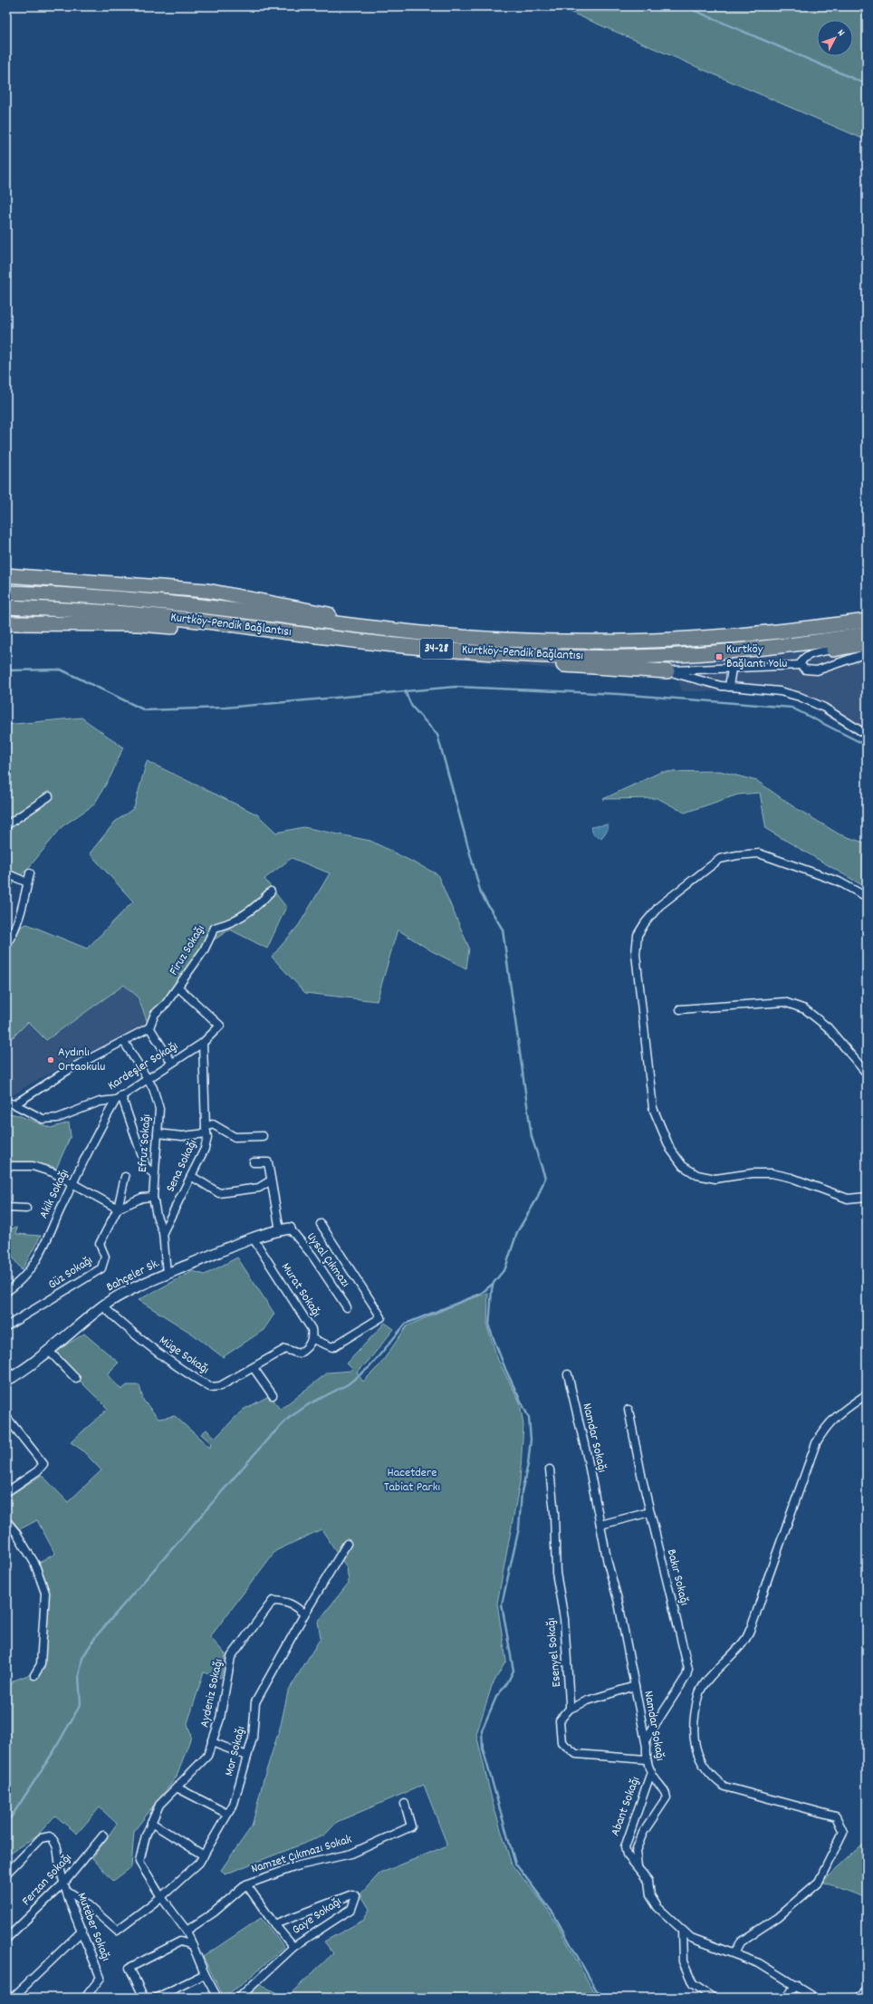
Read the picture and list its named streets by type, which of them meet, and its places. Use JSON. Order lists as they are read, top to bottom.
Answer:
{
  "streets": {
    "highway": ["Kurtköy-Pendik Bağlantısı", "34-28"],
    "street": [
      "Firuz Sokağı",
      "Kardeşler Sokağı",
      "Efruz Sokağı",
      "Sena Sokağı",
      "Akik Sokağı",
      "Uysal Çıkmazı",
      "Güz Sokağı",
      "Bahçeler Sk.",
      "Murat Sokağı",
      "Müge Sokağı",
      "Namdar Sokağı",
      "Bakır Sokağı",
      "Esenyel Sokağı",
      "Aydeniz Sokağı",
      "Mor Sokağı",
      "Abant Sokağı",
      "Namzet Çıkmazı Sokak",
      "Ferzan Sokağı",
      "Gaye Sokağı",
      "Muteber Sokağı"
    ]
  },
  "crossings": [
    ["Firuz Sokağı", "Kardeşler Sokağı"],
    ["Kardeşler Sokağı", "Efruz Sokağı"],
    ["Kardeşler Sokağı", "Sena Sokağı"],
    ["Kardeşler Sokağı", "Akik Sokağı"],
    ["Efruz Sokağı", "Sena Sokağı"],
    ["Uysal Çıkmazı", "Bahçeler Sk."],
    ["Bahçeler Sk.", "Murat Sokağı"],
    ["Bahçeler Sk.", "Müge Sokağı"],
    ["Murat Sokağı", "Müge Sokağı"],
    ["Namdar Sokağı", "Bakır Sokağı"],
    ["Namdar Sokağı", "Abant Sokağı"],
    ["Aydeniz Sokağı", "Mor Sokağı"],
    ["Aydeniz Sokağı", "Namzet Çıkmazı Sokak"],
    ["Mor Sokağı", "Muteber Sokağı"],
    ["Ferzan Sokağı", "Muteber Sokağı"]
  ],
  "parks": ["Hacetdere Tabiat Parkı"],
  "places": {
    "transit": ["Kurtköy Bağlantı Yolu"],
    "other": ["Aydınlı Ortaokulu"]
  },
  "north": "top right"
}
